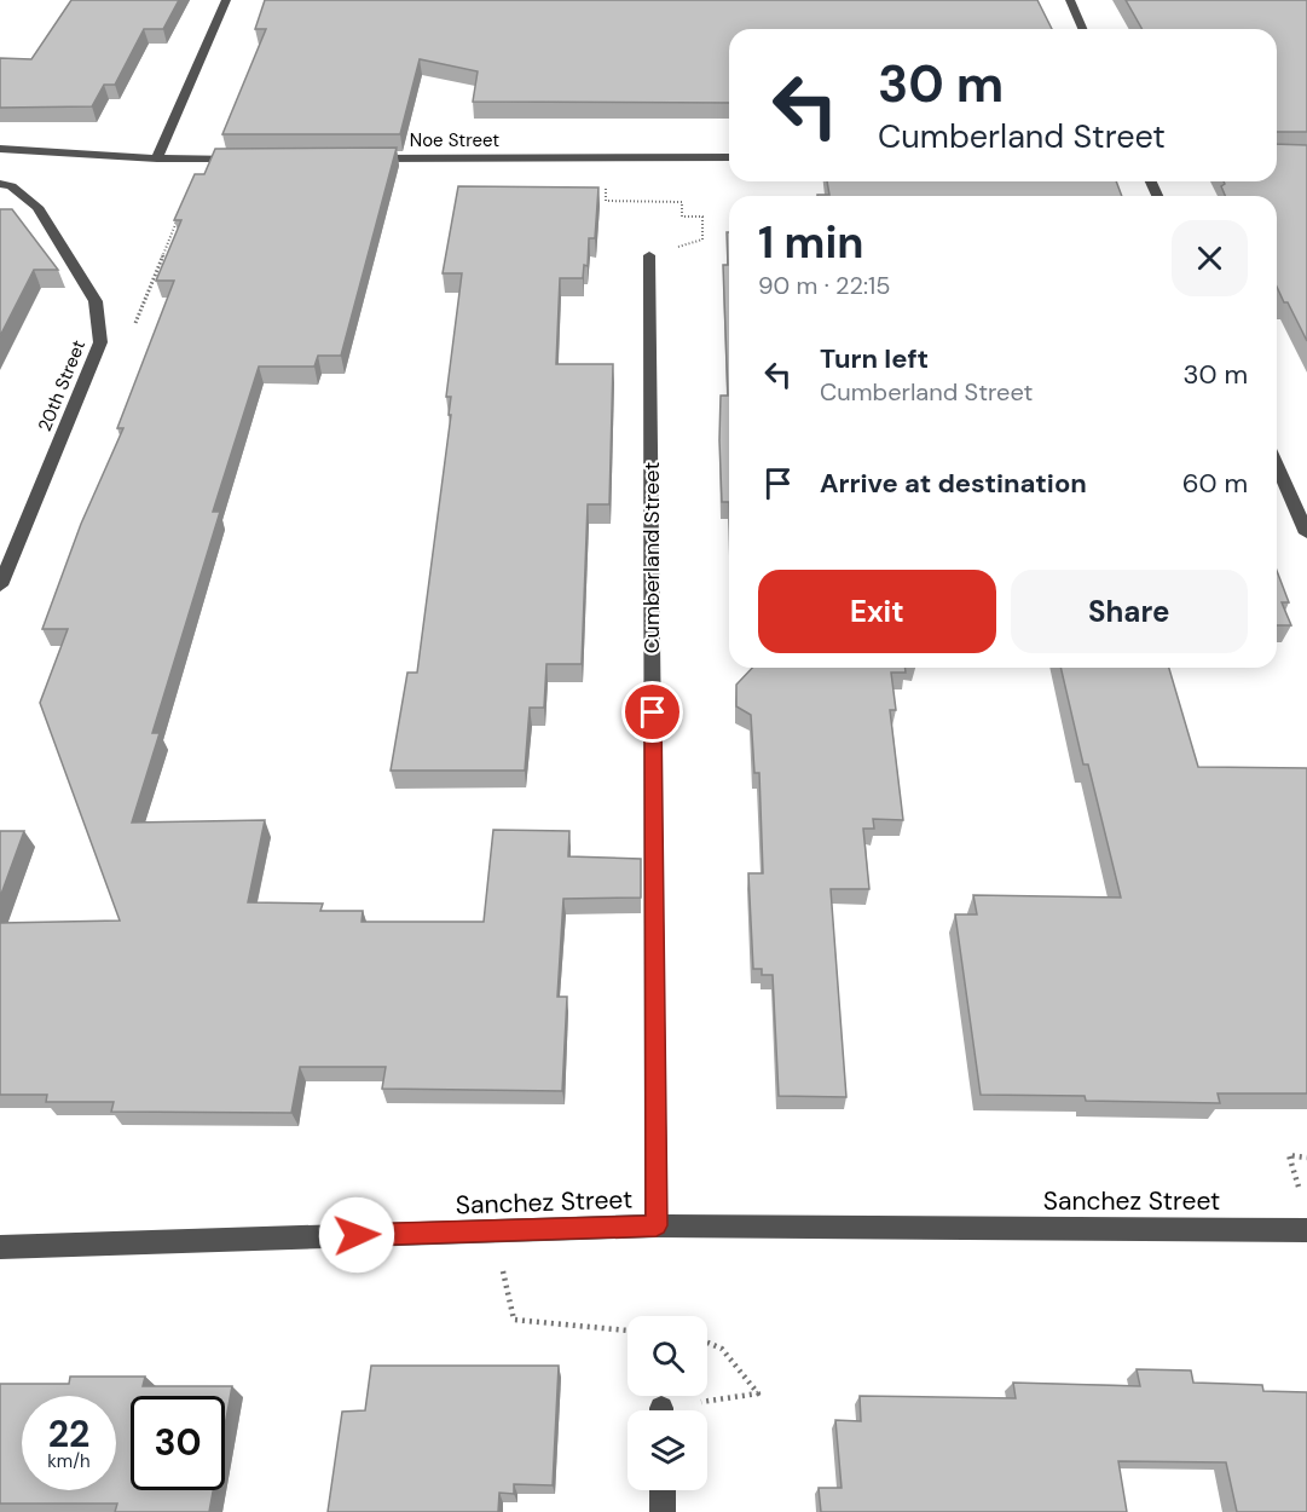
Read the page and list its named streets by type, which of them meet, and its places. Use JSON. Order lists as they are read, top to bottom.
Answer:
{
  "streets": {
    "street": [
      "Noe Street",
      "20th Street",
      "Cumberland Street",
      "Sanchez Street"
    ]
  },
  "crossings": [
    ["Cumberland Street", "Sanchez Street"]
  ],
  "page": {
    "turn": ["30 m", "Cumberland Street"],
    "heading": ["1 min", "90 m · 22:15"],
    "list": [
      {
        "name": "Turn left",
        "note": "Cumberland Street",
        "value": "30 m"
      },
      {
        "name": "Arrive at destination",
        "value": "60 m"
      }
    ],
    "buttons": ["Exit", "Share"],
    "speed": "22 km/h",
    "limit": "30"
  }
}
